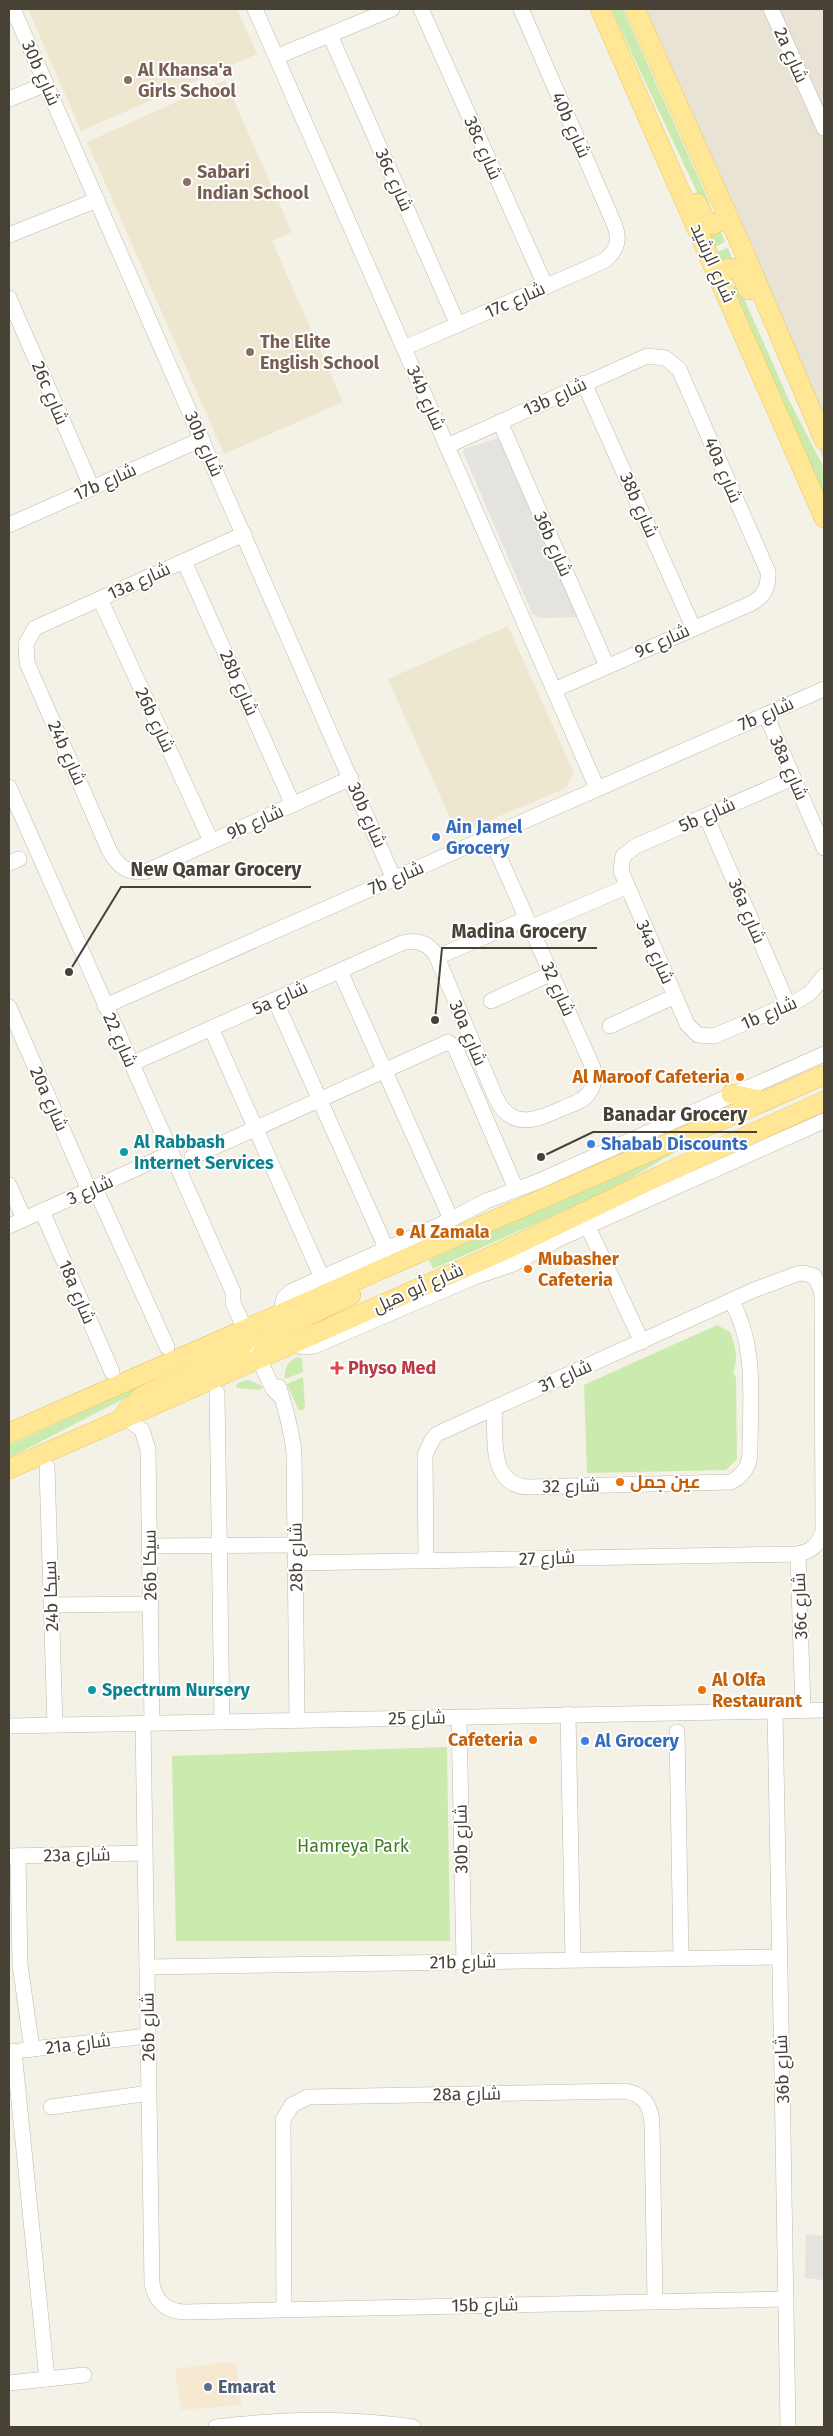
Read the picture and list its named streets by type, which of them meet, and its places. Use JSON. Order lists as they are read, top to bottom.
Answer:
{
  "streets": {
    "main road": ["شارع الرشيد", "شارع أبو هيل"],
    "street": [
      "2a شارع",
      "30b شارع",
      "40b شارع",
      "38c شارع",
      "36c شارع",
      "17c شارع",
      "26c شارع",
      "13b شارع",
      "34b شارع",
      "40a شارع",
      "17b شارع",
      "38b شارع",
      "36b شارع",
      "13a شارع",
      "9c شارع",
      "28b شارع",
      "7b شارع",
      "26b شارع",
      "24b شارع",
      "38a شارع",
      "5b شارع",
      "9b شارع",
      "36a شارع",
      "34a شارع",
      "شارع 32",
      "5a شارع",
      "1b شارع",
      "30a شارع",
      "شارع 22",
      "20a شارع",
      "شارع 3",
      "18a شارع",
      "شارع 31",
      "شارع 27",
      "26b سيكا",
      "24b سيكا",
      "شارع 25",
      "23a شارع",
      "21b شارع",
      "21a شارع",
      "28a شارع",
      "15b شارع"
    ]
  },
  "crossings": [
    ["30b شارع", "17b شارع"],
    ["30b شارع", "13a شارع"],
    ["30b شارع", "7b شارع"],
    ["30b شارع", "9b شارع"],
    ["30b شارع", "شارع 25"],
    ["30b شارع", "21b شارع"],
    ["40b شارع", "17c شارع"],
    ["38c شارع", "17c شارع"],
    ["36c شارع", "17c شارع"],
    ["36c شارع", "شارع 31"],
    ["36c شارع", "شارع 27"],
    ["36c شارع", "شارع 25"],
    ["17c شارع", "34b شارع"],
    ["26c شارع", "17b شارع"],
    ["13b شارع", "34b شارع"],
    ["13b شارع", "40a شارع"],
    ["13b شارع", "38b شارع"],
    ["13b شارع", "36b شارع"],
    ["34b شارع", "9c شارع"],
    ["34b شارع", "7b شارع"],
    ["40a شارع", "9c شارع"],
    ["38b شارع", "9c شارع"],
    ["36b شارع", "9c شارع"],
    ["36b شارع", "شارع 25"],
    ["36b شارع", "21b شارع"],
    ["36b شارع", "15b شارع"],
    ["13a شارع", "28b شارع"],
    ["13a شارع", "26b شارع"],
    ["13a شارع", "24b شارع"],
    ["28b شارع", "9b شارع"],
    ["28b شارع", "شارع 22"],
    ["28b شارع", "شارع أبو هيل"],
    ["28b شارع", "شارع 27"],
    ["28b شارع", "شارع 25"],
    ["7b شارع", "38a شارع"],
    ["7b شارع", "شارع 32"],
    ["7b شارع", "شارع 22"],
    ["26b شارع", "9b شارع"],
    ["26b شارع", "26b سيكا"],
    ["26b شارع", "شارع 25"],
    ["26b شارع", "23a شارع"],
    ["26b شارع", "21b شارع"],
    ["26b شارع", "21a شارع"],
    ["26b شارع", "15b شارع"],
    ["24b شارع", "9b شارع"],
    ["38a شارع", "5b شارع"],
    ["5b شارع", "36a شارع"],
    ["5b شارع", "34a شارع"],
    ["36a شارع", "1b شارع"],
    ["34a شارع", "1b شارع"],
    ["شارع 32", "30a شارع"],
    ["شارع 32", "شارع 31"],
    ["5a شارع", "30a شارع"],
    ["5a شارع", "شارع 22"],
    ["شارع 22", "شارع 3"],
    ["شارع 22", "شارع أبو هيل"],
    ["20a شارع", "شارع 3"],
    ["شارع 3", "18a شارع"],
    ["شارع 31", "شارع 27"],
    ["26b سيكا", "شارع 25"],
    ["24b سيكا", "شارع 25"],
    ["28a شارع", "15b شارع"]
  ],
  "parks": ["Hamreya Park"],
  "places": {
    "other": [
      "Al Khansa'a Girls School",
      "Sabari Indian School",
      "The Elite English School",
      "Ain Jamel Grocery",
      "New Qamar Grocery",
      "Madina Grocery",
      "Al Maroof Cafeteria",
      "Shabab Discounts",
      "Al Rabbash Internet Services",
      "Banadar Grocery",
      "Al Zamala",
      "Mubasher Cafeteria",
      "عين جمل",
      "Spectrum Nursery",
      "Al Olfa Restaurant",
      "Cafeteria",
      "Al Grocery",
      "Emarat"
    ],
    "health": ["Physo Med"]
  }
}
